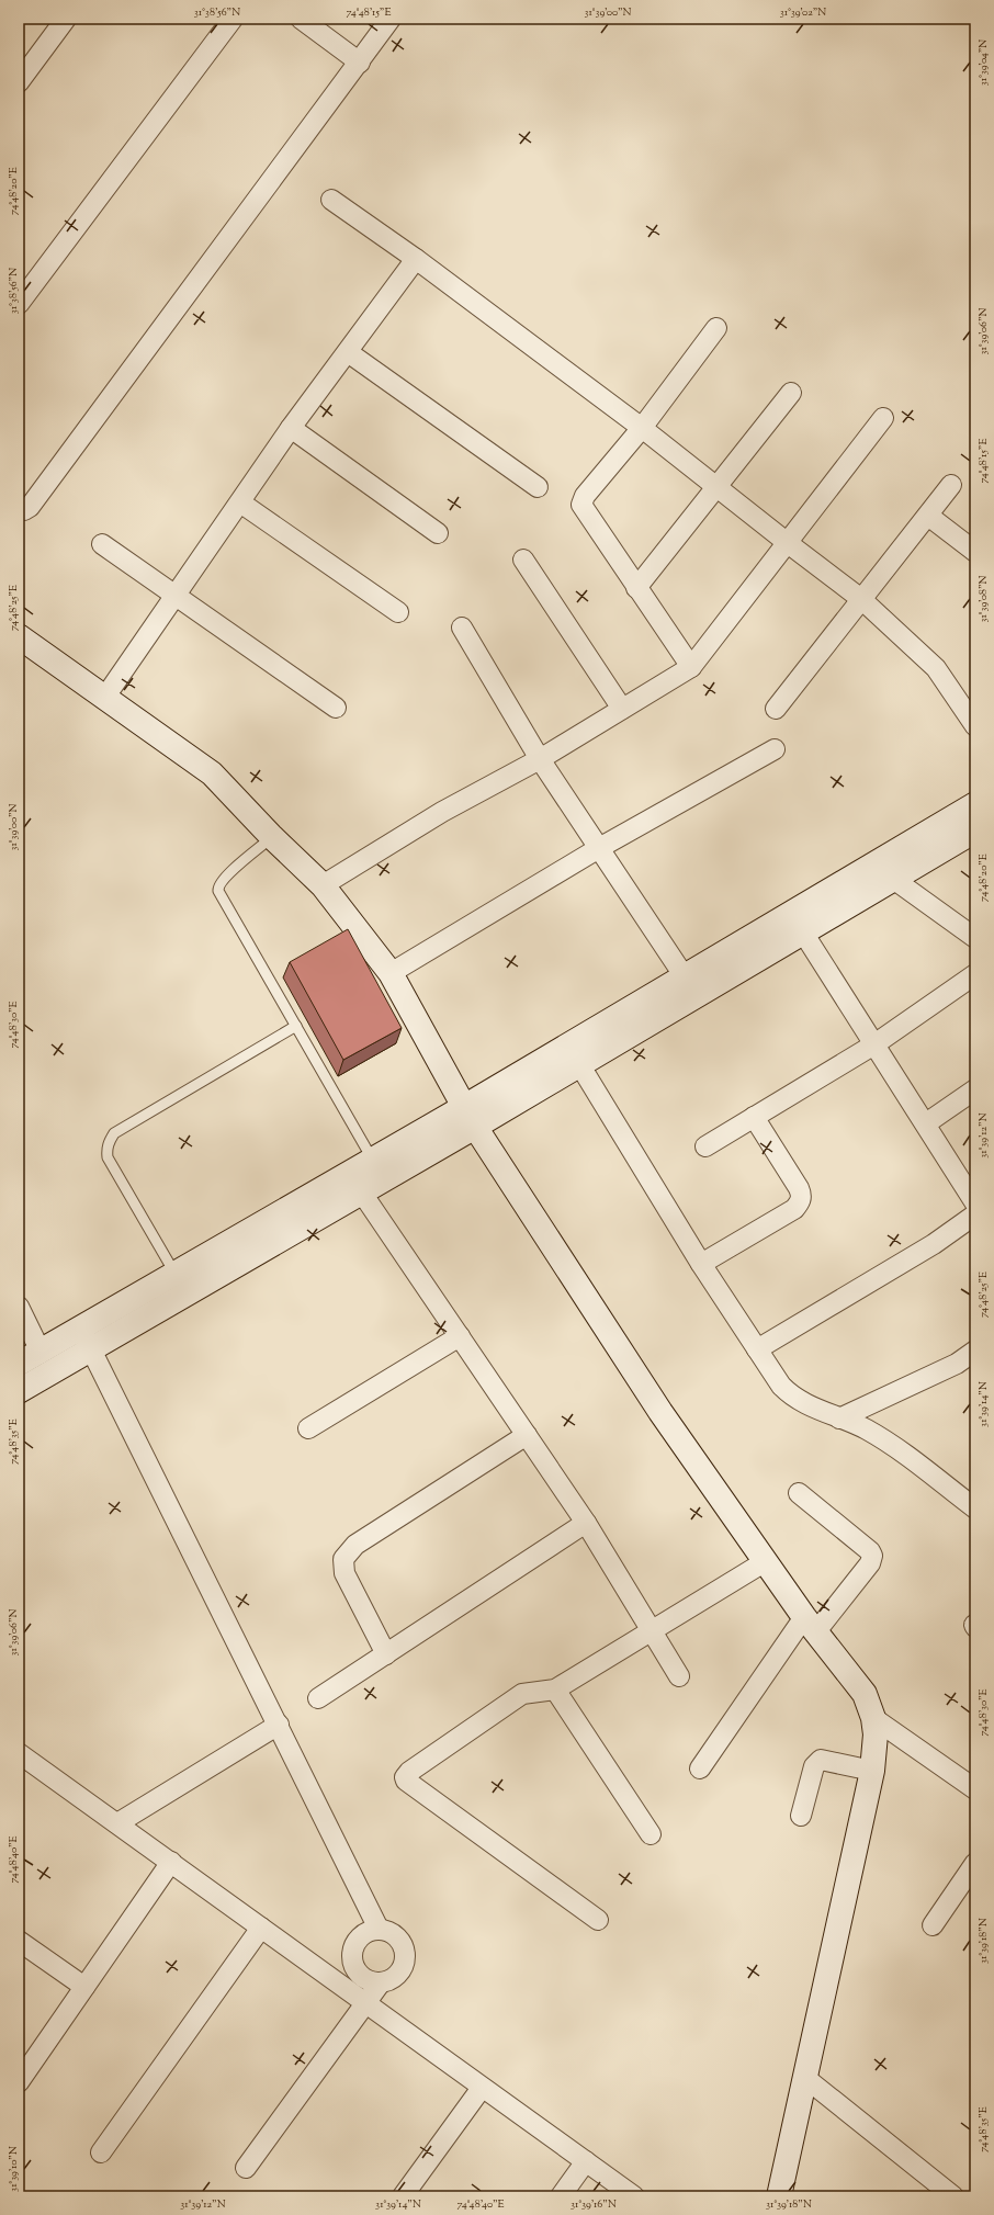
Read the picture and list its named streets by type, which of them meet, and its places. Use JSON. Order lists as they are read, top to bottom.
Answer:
{
  "coordinates": [
    "31°38'56\"N",
    "74°48'15\"E",
    "31°39'00\"N",
    "31°39'02\"N",
    "31°39'04\"N",
    "74°48'20\"E",
    "31°39'06\"N",
    "31°39'08\"N",
    "74°48'25\"E",
    "74°48'30\"E",
    "31°39'12\"N",
    "31°39'14\"N",
    "74°48'35\"E",
    "74°48'40\"E",
    "31°39'18\"N",
    "31°39'10\"N",
    "31°39'16\"N"
  ]
}
